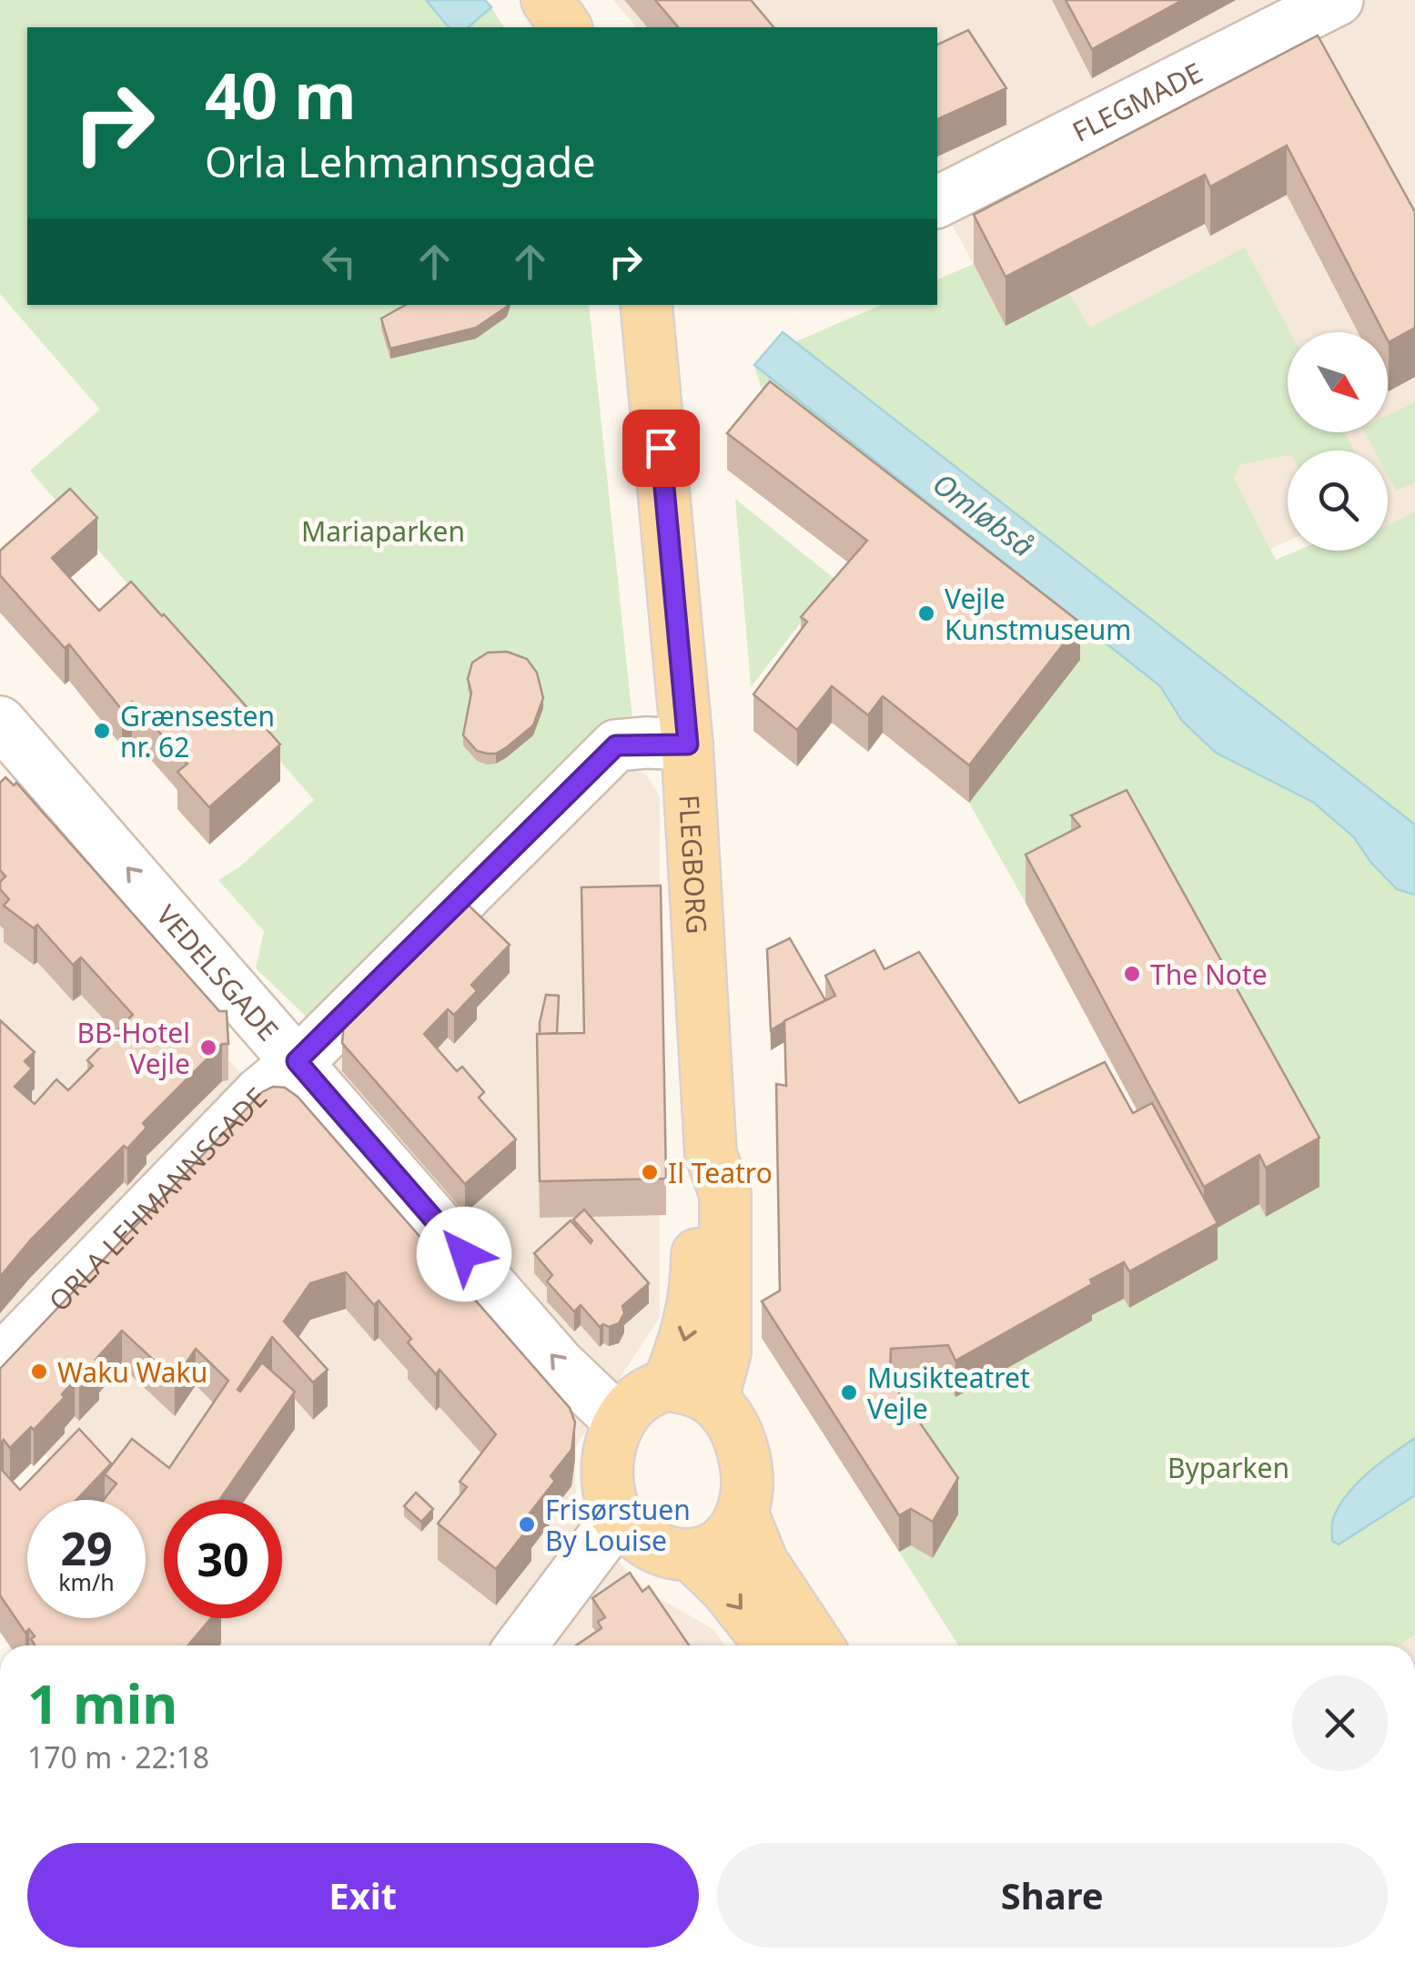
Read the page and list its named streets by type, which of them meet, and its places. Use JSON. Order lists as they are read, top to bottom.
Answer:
{
  "streets": {
    "main road": ["FLEGBORG"],
    "street": ["FLEGMADE", "VEDELSGADE", "ORLA LEHMANNSGADE"]
  },
  "crossings": [
    ["FLEGBORG", "VEDELSGADE"],
    ["FLEGBORG", "ORLA LEHMANNSGADE"],
    ["VEDELSGADE", "ORLA LEHMANNSGADE"]
  ],
  "one_way": ["VEDELSGADE"],
  "water": ["Omløbså"],
  "parks": ["Mariaparken", "Byparken"],
  "places": [
    "Vejle Kunstmuseum",
    "Grænsesten nr. 62",
    "The Note",
    "BB-Hotel Vejle",
    "Il Teatro",
    "Waku Waku",
    "Musikteatret Vejle",
    "Frisørstuen By Louise"
  ],
  "north": "bottom right",
  "page": {
    "turn": ["40 m", "Orla Lehmannsgade"],
    "speed": "29 km/h",
    "limit": "30",
    "heading": ["1 min", "170 m · 22:18"],
    "buttons": ["Exit", "Share"]
  }
}
